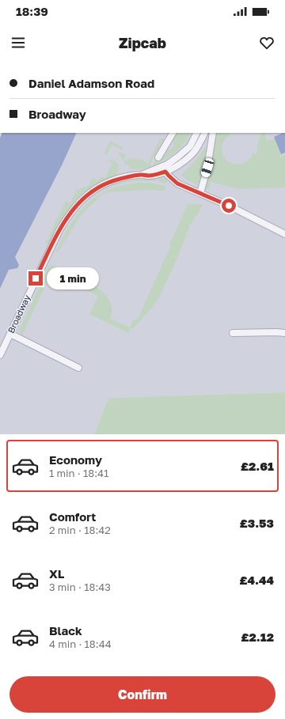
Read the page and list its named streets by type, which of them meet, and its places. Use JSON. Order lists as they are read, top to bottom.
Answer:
{
  "streets": {
    "street": ["Broadway"]
  },
  "page": {
    "status": "18:39",
    "header": "Zipcab",
    "banner": ["Daniel Adamson Road", "Broadway"],
    "bubble": "1 min",
    "list": [
      {
        "name": "Economy",
        "note": "1 min · 18:41",
        "value": "£2.61"
      },
      {
        "name": "Comfort",
        "note": "2 min · 18:42",
        "value": "£3.53"
      },
      {
        "name": "XL",
        "note": "3 min · 18:43",
        "value": "£4.44"
      },
      {
        "name": "Black",
        "note": "4 min · 18:44",
        "value": "£2.12"
      }
    ],
    "buttons": "Confirm"
  }
}
